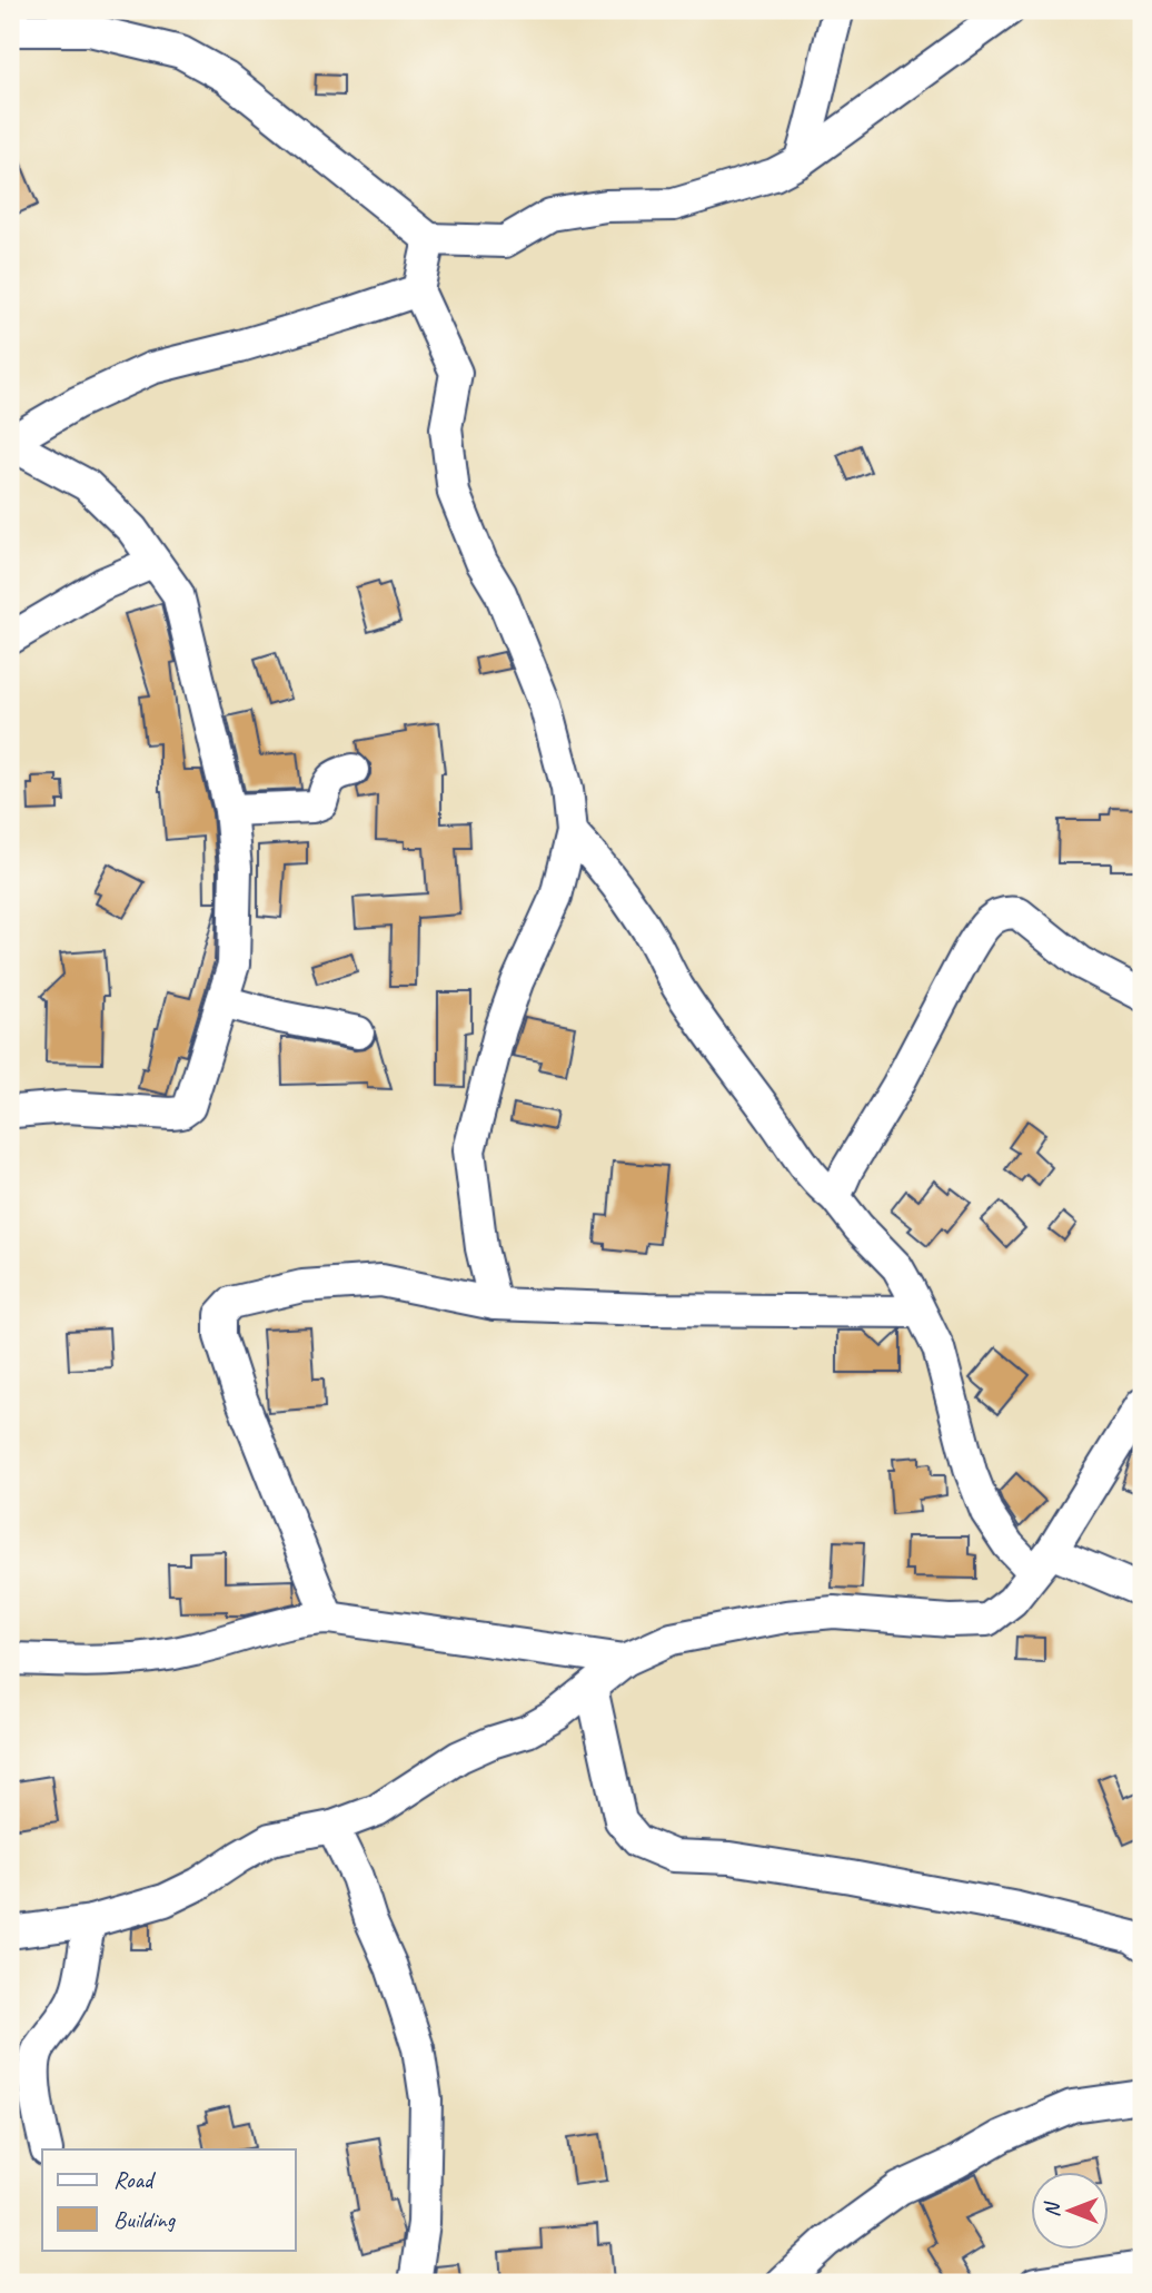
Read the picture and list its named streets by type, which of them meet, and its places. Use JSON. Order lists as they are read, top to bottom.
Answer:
{
  "legend": ["Road", "Building"],
  "north": "left"
}
